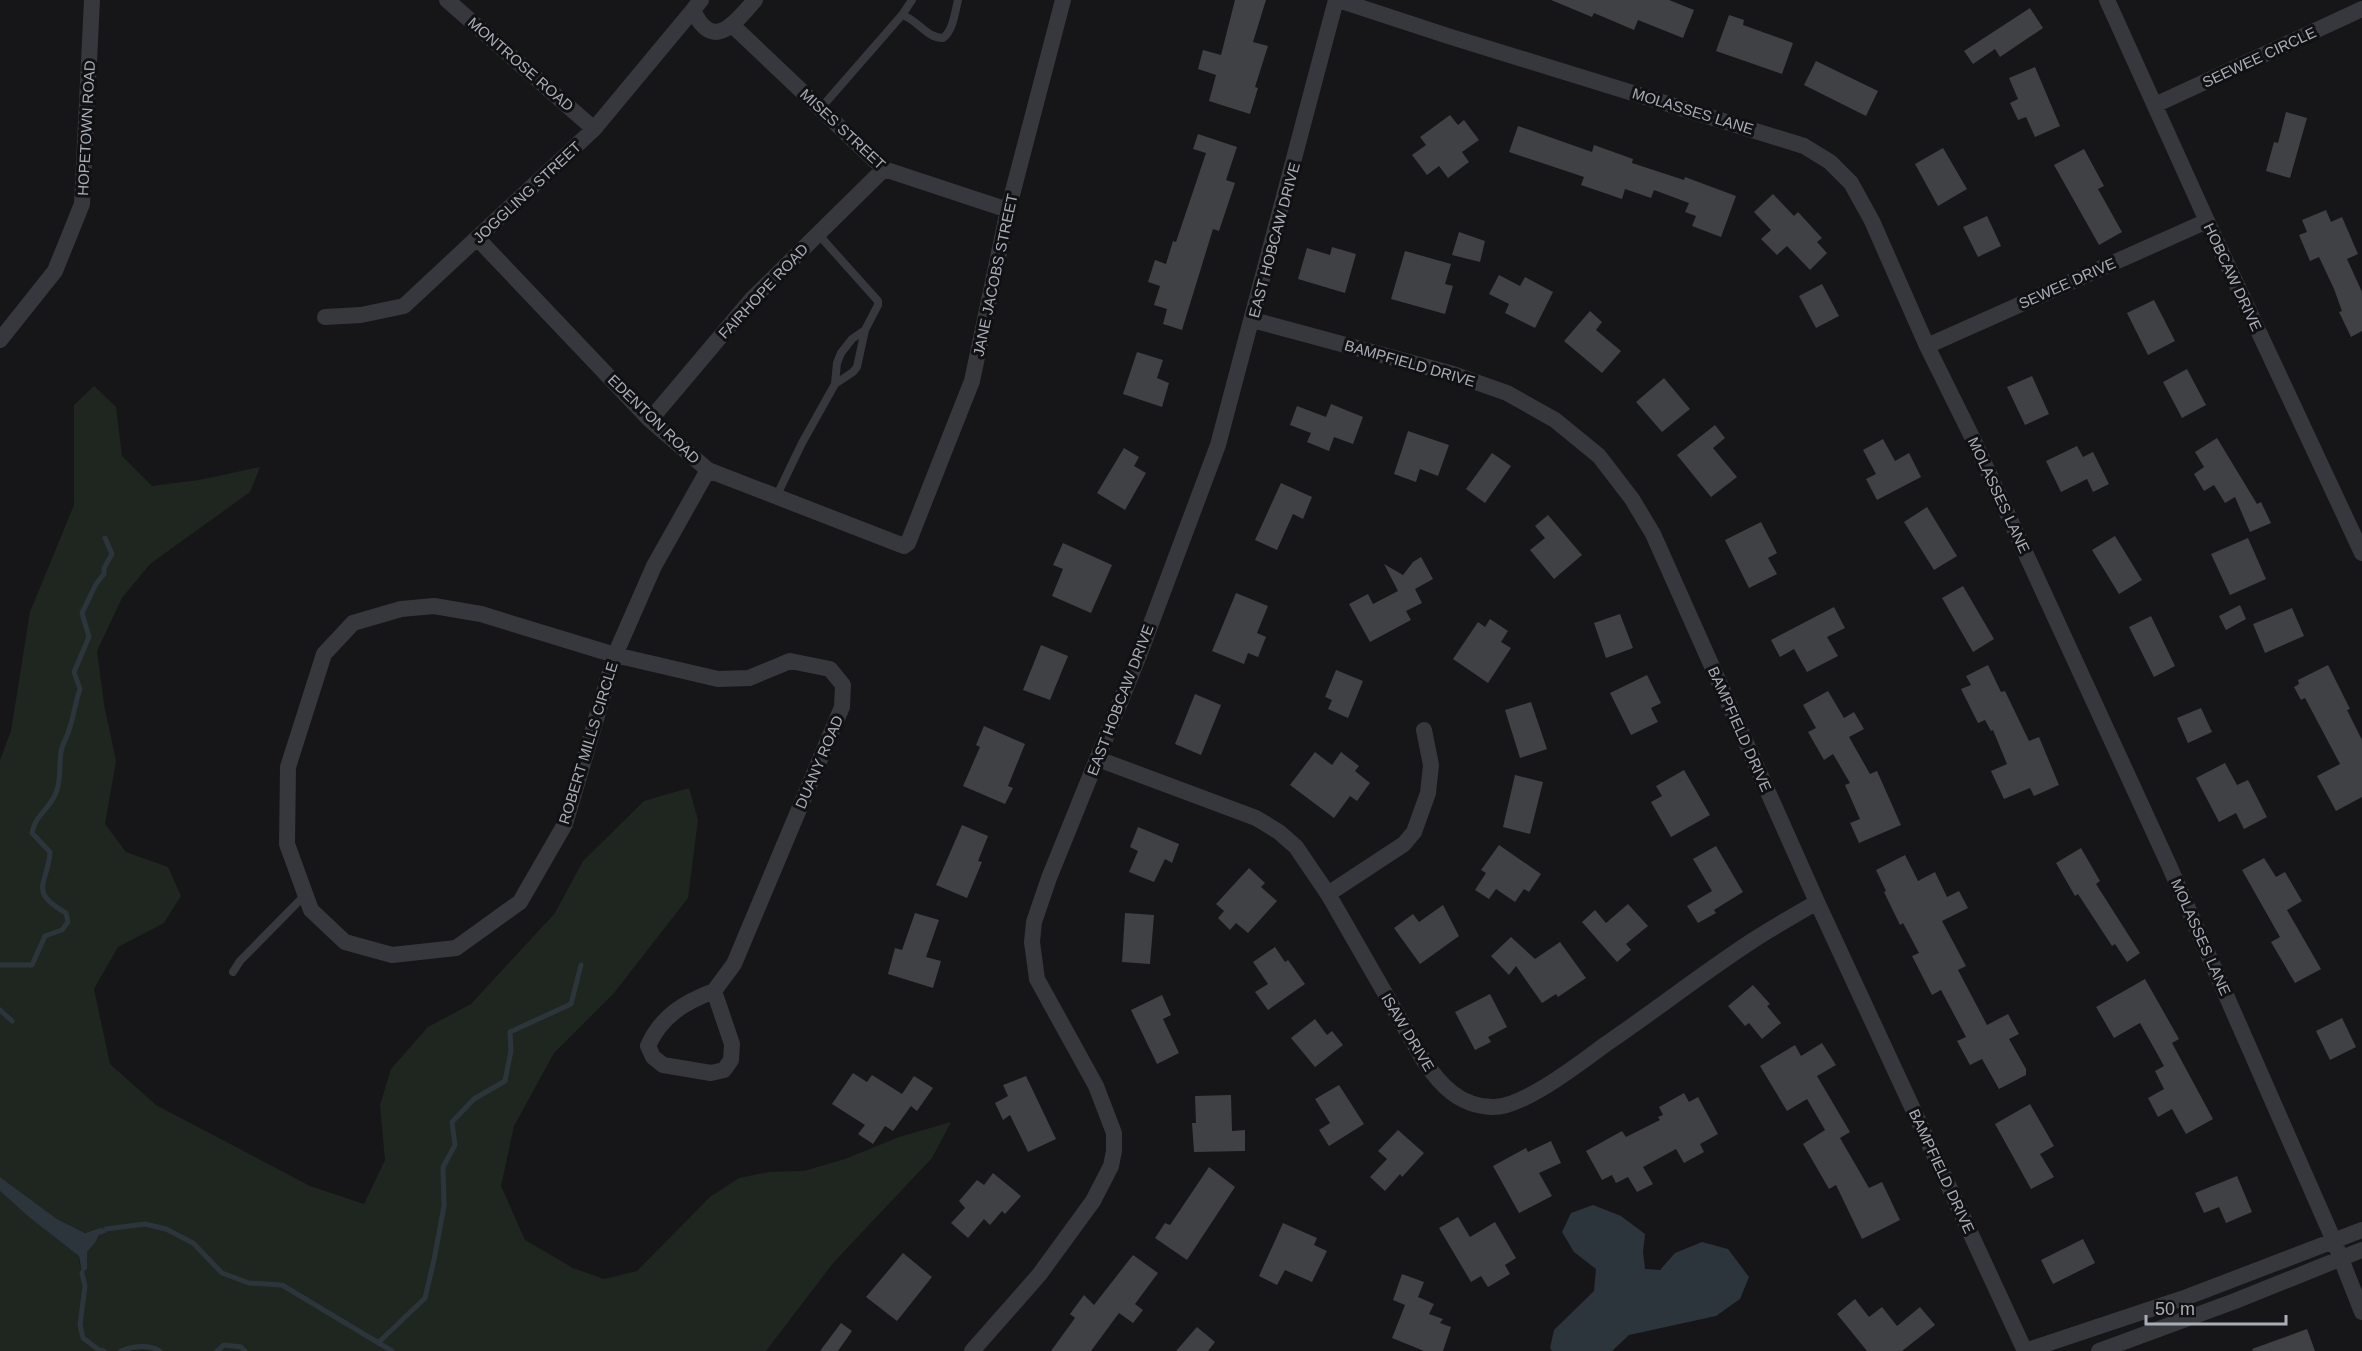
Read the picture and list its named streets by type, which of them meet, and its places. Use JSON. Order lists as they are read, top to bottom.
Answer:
{
  "streets": {
    "street": [
      "SEEWEE CIRCLE",
      "MONTROSE ROAD",
      "MOLASSES LANE",
      "HOPETOWN ROAD",
      "MISES STREET",
      "JOGGLING STREET",
      "EAST HOBCAW DRIVE",
      "JANE JACOBS STREET",
      "HOBCAW DRIVE",
      "SEWEE DRIVE",
      "FAIRHOPE ROAD",
      "BAMPFIELD DRIVE",
      "EDENTON ROAD",
      "ROBERT MILLS CIRCLE",
      "DUANY ROAD",
      "ISAW DRIVE"
    ]
  },
  "crossings": [
    ["SEEWEE CIRCLE", "HOBCAW DRIVE"],
    ["MONTROSE ROAD", "JOGGLING STREET"],
    ["MOLASSES LANE", "EAST HOBCAW DRIVE"],
    ["MOLASSES LANE", "SEWEE DRIVE"],
    ["MISES STREET", "JANE JACOBS STREET"],
    ["MISES STREET", "FAIRHOPE ROAD"],
    ["JOGGLING STREET", "EDENTON ROAD"],
    ["EAST HOBCAW DRIVE", "BAMPFIELD DRIVE"],
    ["EAST HOBCAW DRIVE", "ISAW DRIVE"],
    ["JANE JACOBS STREET", "EDENTON ROAD"],
    ["HOBCAW DRIVE", "SEWEE DRIVE"],
    ["FAIRHOPE ROAD", "EDENTON ROAD"],
    ["BAMPFIELD DRIVE", "ISAW DRIVE"],
    ["EDENTON ROAD", "ROBERT MILLS CIRCLE"],
    ["ROBERT MILLS CIRCLE", "DUANY ROAD"]
  ],
  "scale_bar": "50 m"
}
